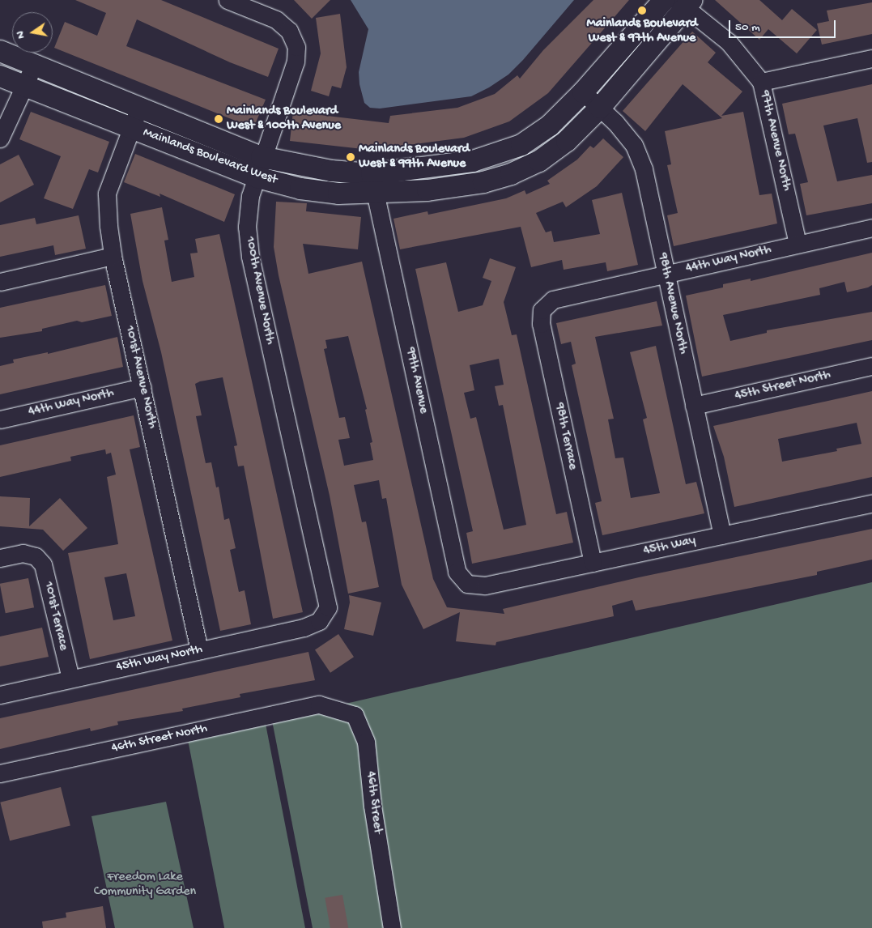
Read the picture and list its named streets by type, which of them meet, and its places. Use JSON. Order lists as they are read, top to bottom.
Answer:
{
  "streets": {
    "street": [
      "97th Avenue North",
      "Mainlands Boulevard West",
      "44th Way North",
      "100th Avenue North",
      "98th Avenue North",
      "101st Avenue North",
      "99th Avenue",
      "45th Street North",
      "98th Terrace",
      "45th Way",
      "101st Terrace",
      "45th Way North",
      "46th Street North",
      "46th Street"
    ]
  },
  "crossings": [
    ["97th Avenue North", "Mainlands Boulevard West"],
    ["97th Avenue North", "44th Way North"],
    ["Mainlands Boulevard West", "100th Avenue North"],
    ["Mainlands Boulevard West", "98th Avenue North"],
    ["Mainlands Boulevard West", "101st Avenue North"],
    ["Mainlands Boulevard West", "99th Avenue"],
    ["44th Way North", "98th Avenue North"],
    ["44th Way North", "101st Avenue North"],
    ["44th Way North", "98th Terrace"],
    ["100th Avenue North", "45th Way North"],
    ["98th Avenue North", "45th Street North"],
    ["98th Avenue North", "45th Way"],
    ["101st Avenue North", "45th Way North"],
    ["99th Avenue", "45th Way"],
    ["98th Terrace", "45th Way"],
    ["101st Terrace", "45th Way North"],
    ["46th Street North", "46th Street"]
  ],
  "parks": ["Freedom Lake Community Garden"],
  "places": ["Mainlands Boulevard West & 97th Avenue", "Mainlands Boulevard West & 100th Avenue", "Mainlands Boulevard West & 99th Avenue"],
  "scale_bar": "50 m",
  "north": "left"
}
